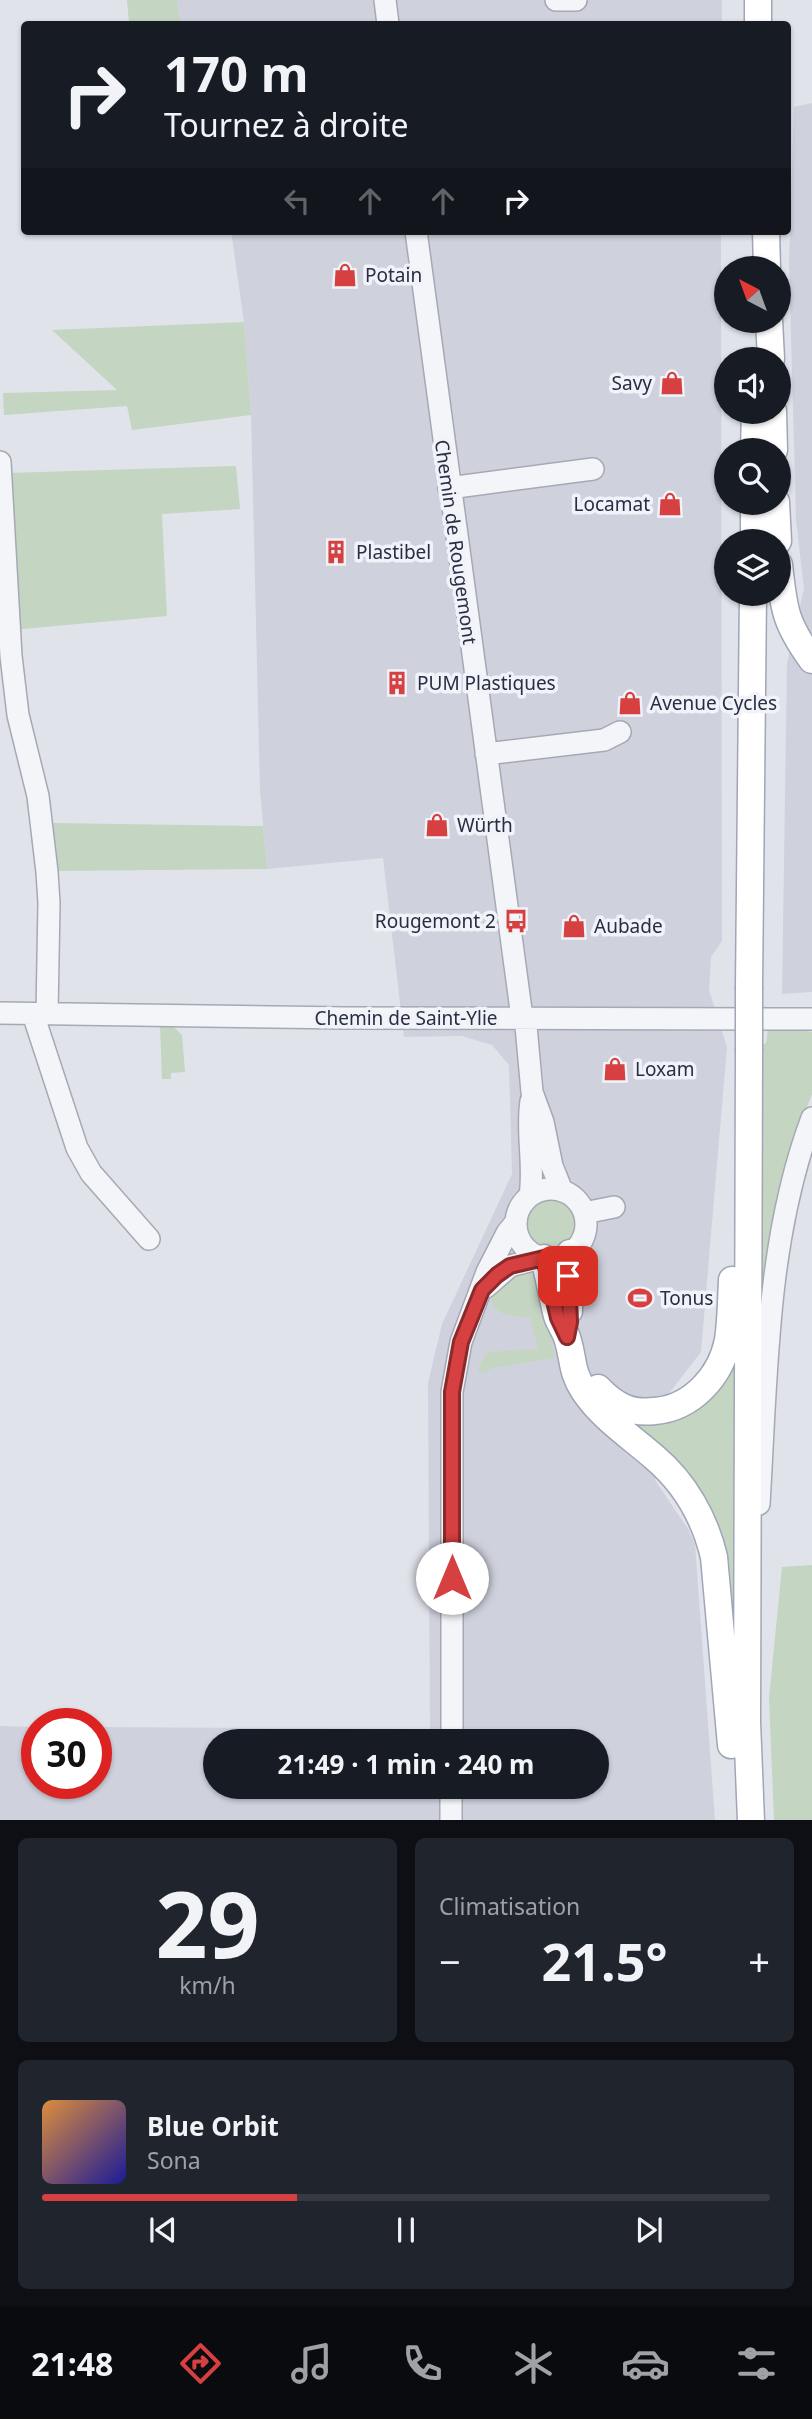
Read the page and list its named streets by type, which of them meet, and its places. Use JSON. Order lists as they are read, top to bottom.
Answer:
{
  "streets": {
    "street": ["Chemin de Rougemont", "Chemin de Saint-Ylie"]
  },
  "crossings": [
    ["Chemin de Rougemont", "Chemin de Saint-Ylie"]
  ],
  "places": {
    "shop": [
      "Potain",
      "Savy",
      "Locamat",
      "Avenue Cycles",
      "Würth",
      "Aubade",
      "Loxam"
    ],
    "building": ["Plastibel", "PUM Plastiques"],
    "bus stop": ["Rougemont 2"],
    "sports": ["Tonus"]
  },
  "north": "top left",
  "page": {
    "turn": ["170 m", "Tournez à droite"],
    "limit": "30",
    "trip": "21:49 · 1 min · 240 m",
    "tile": [
      ["29", "km/h"],
      "Climatisation"
    ],
    "heat": ["−", "21.5°", "+"],
    "song": ["Blue Orbit", "Sona"],
    "tabs": "21:48"
  }
}
